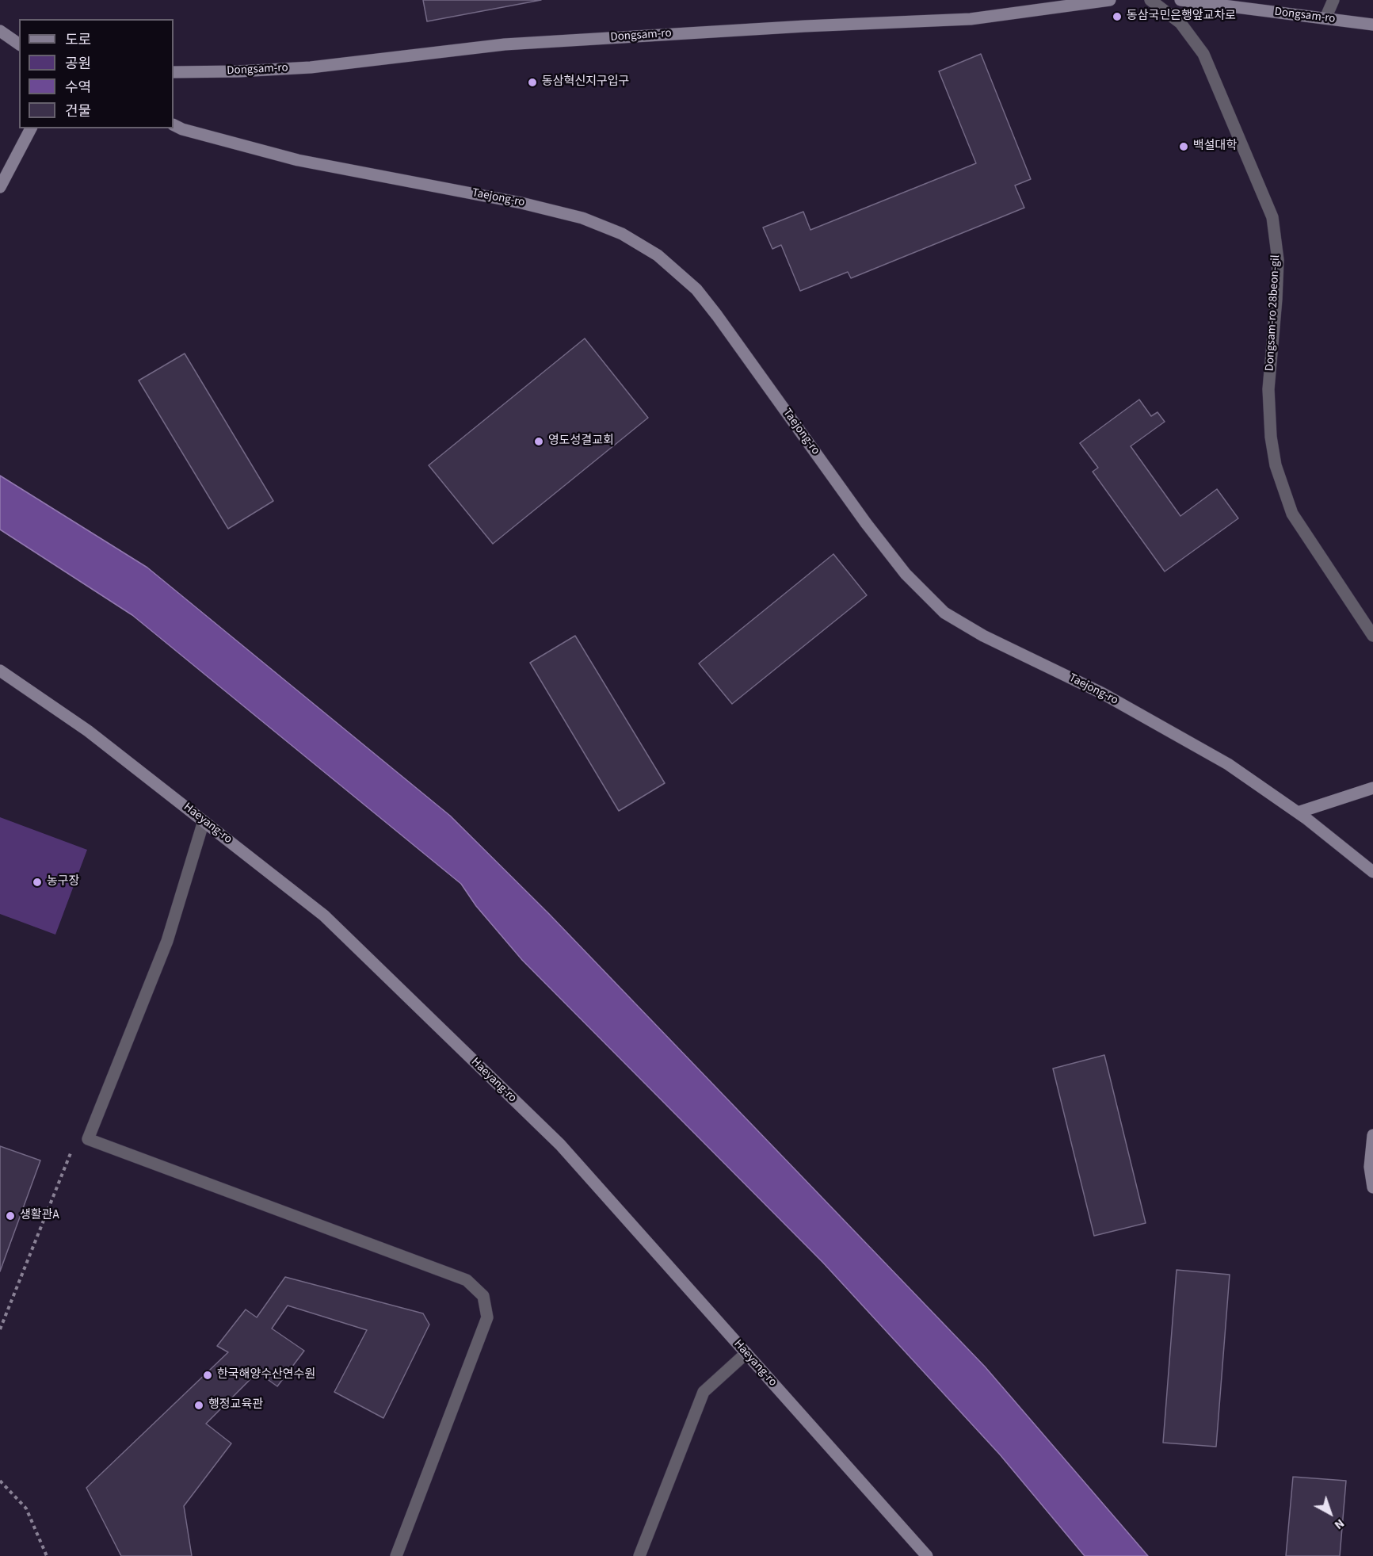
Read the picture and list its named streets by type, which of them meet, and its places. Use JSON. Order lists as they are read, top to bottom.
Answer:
{
  "streets": {
    "main road": ["Dongsam-ro", "Taejong-ro", "Haeyang-ro"],
    "street": ["Dongsam-ro 28beon-gil"]
  },
  "places": [
    "동삼국민은행앞교차로",
    "동삼혁신지구입구",
    "백설대학",
    "영도성결교회",
    "농구장",
    "생활관A",
    "한국해양수산연수원",
    "행정교육관"
  ],
  "legend": [
    "도로",
    "공원",
    "수역",
    "건물"
  ],
  "north": "bottom right"
}
